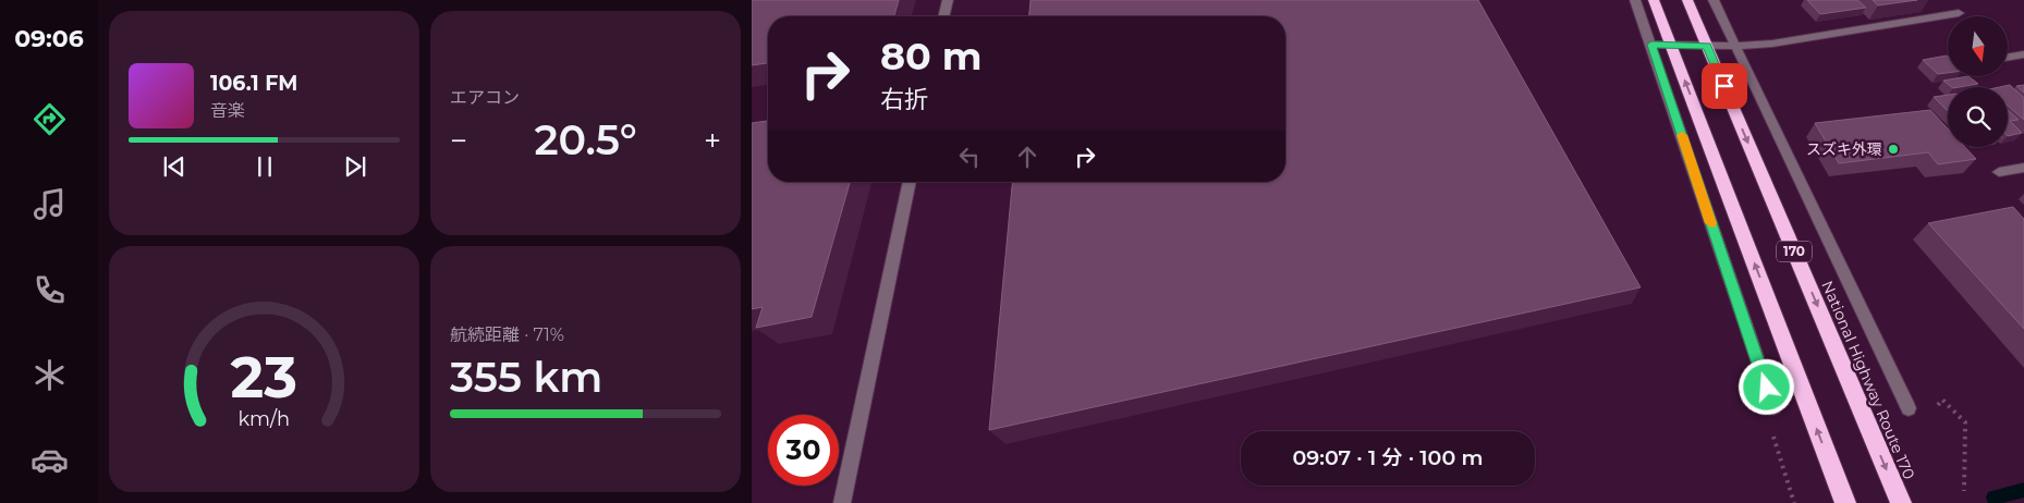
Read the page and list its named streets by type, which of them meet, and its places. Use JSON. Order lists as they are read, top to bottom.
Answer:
{
  "streets": {
    "highway": ["170", "National Highway Route 170"]
  },
  "places": ["スズキ外環"],
  "north": "bottom",
  "page": {
    "tabs": "09:06",
    "tile": [
      "エアコン",
      ["航続距離 · 71%", "355 km"]
    ],
    "turn": ["80 m", "右折"],
    "song": ["106.1 FM", "音楽"],
    "heat": ["−", "20.5°", "+"],
    "limit": "30",
    "trip": "09:07 · 1 分 · 100 m",
    "gauge": ["23", "km/h"]
  }
}
